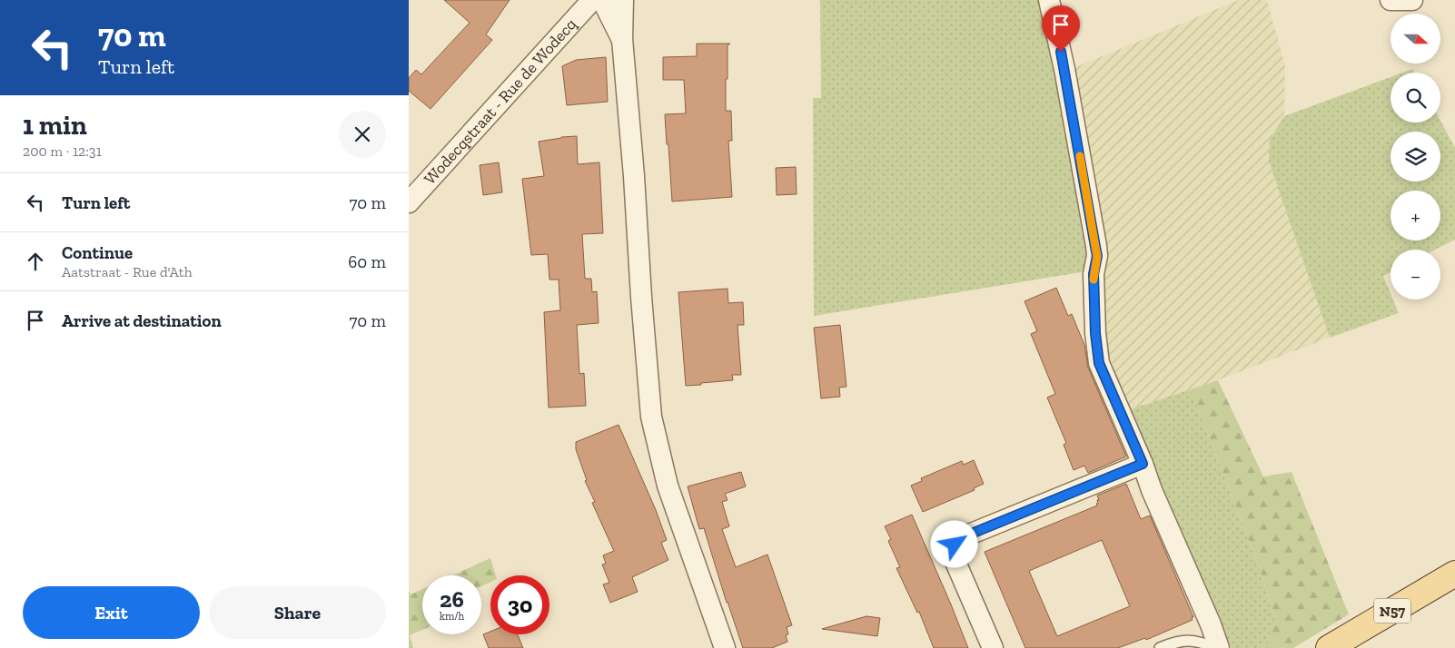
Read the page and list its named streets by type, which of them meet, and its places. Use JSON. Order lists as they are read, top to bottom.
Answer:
{
  "streets": {
    "main road": ["N57"],
    "street": ["Wodecqstraat - Rue de Wodecq"]
  },
  "north": "right",
  "page": {
    "turn": ["70 m", "Turn left"],
    "map_buttons": ["+", "−"],
    "heading": ["1 min", "200 m · 12:31"],
    "list": [
      {
        "name": "Turn left",
        "value": "70 m"
      },
      {
        "name": "Continue",
        "note": "Aatstraat - Rue d'Ath",
        "value": "60 m"
      },
      {
        "name": "Arrive at destination",
        "value": "70 m"
      }
    ],
    "speed": "26 km/h",
    "limit": "30",
    "buttons": ["Exit", "Share"]
  }
}
